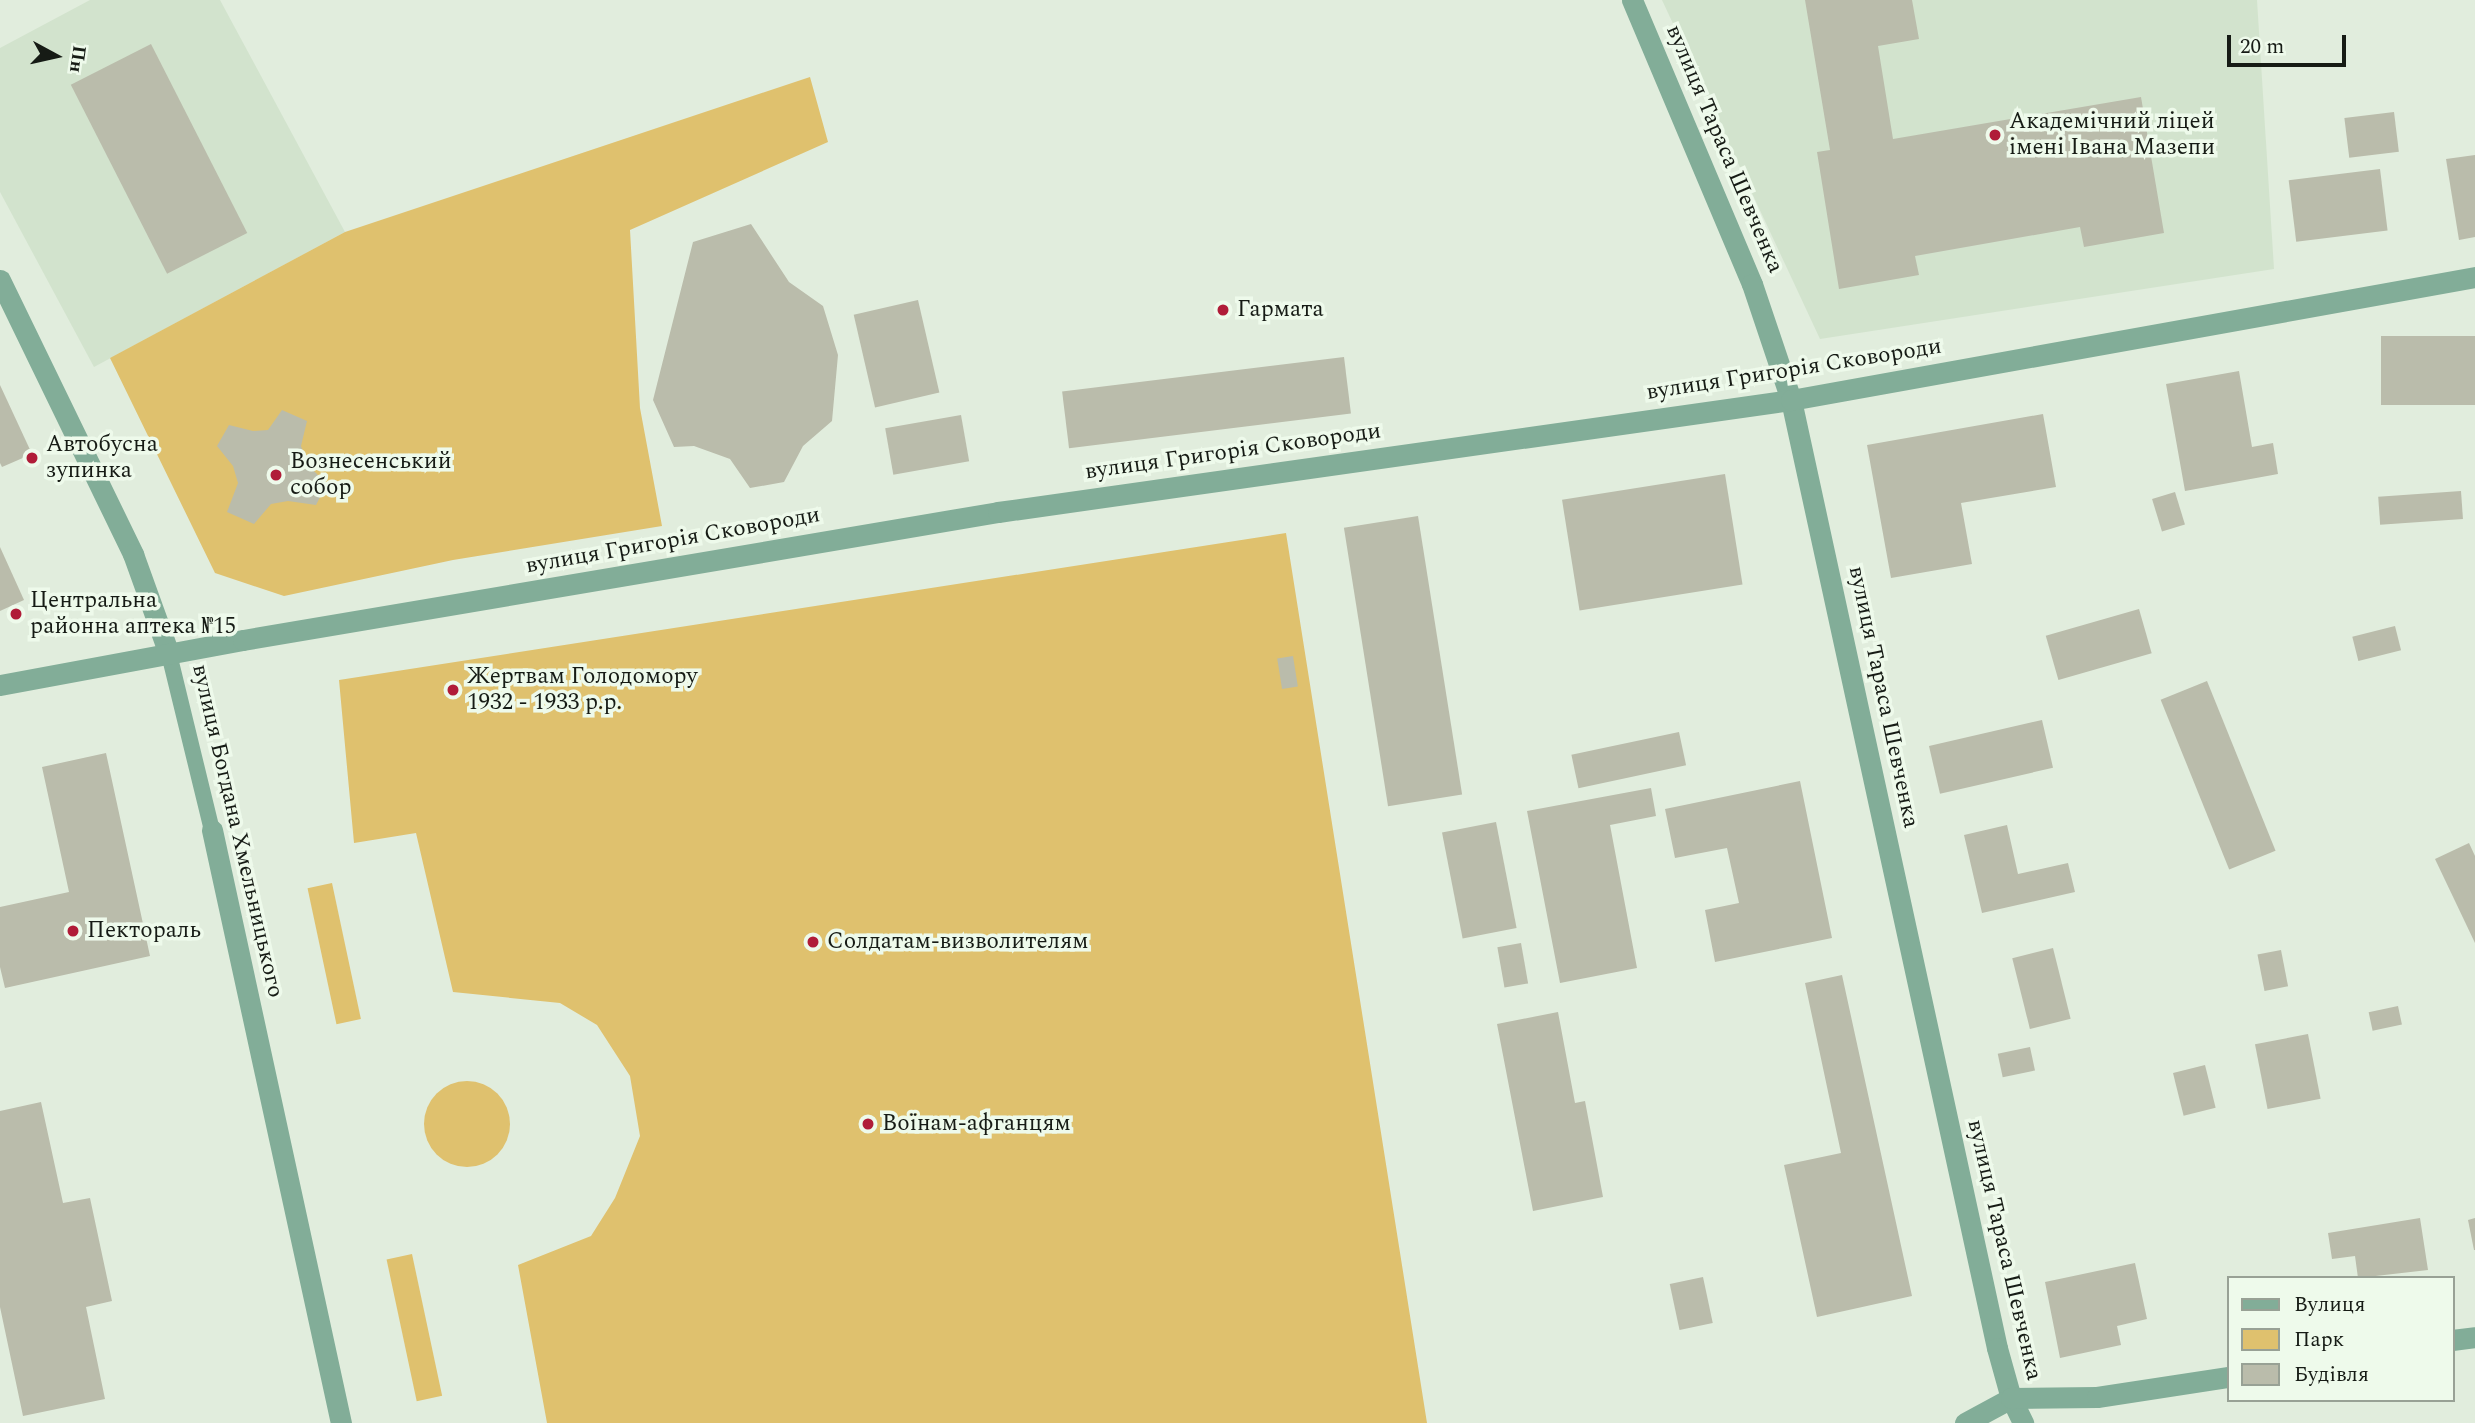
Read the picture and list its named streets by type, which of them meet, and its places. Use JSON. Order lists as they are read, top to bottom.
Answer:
{
  "streets": {
    "street": ["вулиця Тараса Шевченка", "вулиця Григорія Сковороди", "вулиця Богдана Хмельницького"]
  },
  "crossings": [
    ["вулиця Тараса Шевченка", "вулиця Григорія Сковороди"],
    ["вулиця Григорія Сковороди", "вулиця Богдана Хмельницького"]
  ],
  "places": [
    "Академічний ліцей імені Івана Мазепи",
    "Гармата",
    "Автобусна зупинка",
    "Вознесенський собор",
    "Центральна районна аптека №15",
    "Жертвам Голодомору 1932 - 1933 р.р.",
    "Пектораль",
    "Солдатам-визволителям",
    "Воїнам-афганцям"
  ],
  "legend": ["Вулиця", "Парк", "Будівля"],
  "scale_bar": "20 m",
  "north": "right"
}
